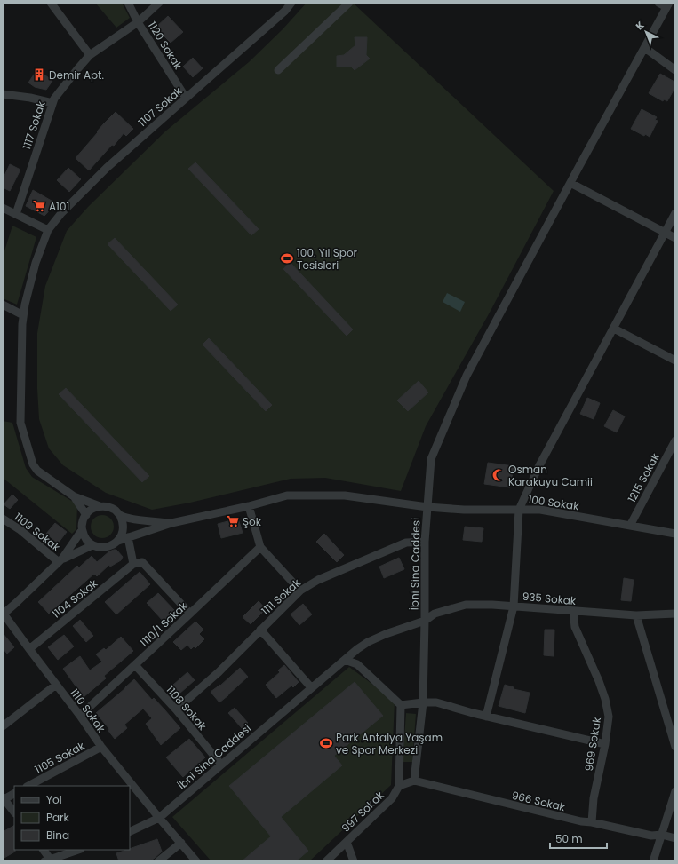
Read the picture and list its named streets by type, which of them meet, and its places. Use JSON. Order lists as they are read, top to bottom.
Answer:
{
  "streets": {
    "street": [
      "1120 Sokak",
      "1107 Sokak",
      "1117 Sokak",
      "1215 Sokak",
      "100 Sokak",
      "1109 Sokak",
      "İbni Sina Caddesi",
      "1111 Sokak",
      "1104 Sokak",
      "935 Sokak",
      "1110/1 Sokak",
      "1108 Sokak",
      "1110 Sokak",
      "969 Sokak",
      "1105 Sokak",
      "966 Sokak",
      "997 Sokak"
    ]
  },
  "crossings": [
    ["1120 Sokak", "1107 Sokak"],
    ["1120 Sokak", "1117 Sokak"],
    ["1107 Sokak", "İbni Sina Caddesi"],
    ["1215 Sokak", "100 Sokak"],
    ["100 Sokak", "İbni Sina Caddesi"],
    ["İbni Sina Caddesi", "1111 Sokak"],
    ["İbni Sina Caddesi", "935 Sokak"],
    ["İbni Sina Caddesi", "1108 Sokak"],
    ["İbni Sina Caddesi", "1110 Sokak"],
    ["1111 Sokak", "1108 Sokak"],
    ["1104 Sokak", "1110 Sokak"],
    ["935 Sokak", "969 Sokak"],
    ["1110/1 Sokak", "1108 Sokak"],
    ["1110/1 Sokak", "1110 Sokak"],
    ["1110 Sokak", "1105 Sokak"],
    ["969 Sokak", "966 Sokak"]
  ],
  "places": {
    "building": ["Demir Apt."],
    "supermarket": ["A101", "Şok"],
    "sports": ["100. Yıl Spor Tesisleri", "Park Antalya Yaşam ve Spor Merkezi"],
    "mosque": ["Osman Karakuyu Camii"]
  },
  "legend": ["Yol", "Park", "Bina"],
  "scale_bar": "50 m",
  "north": "top left"
}
